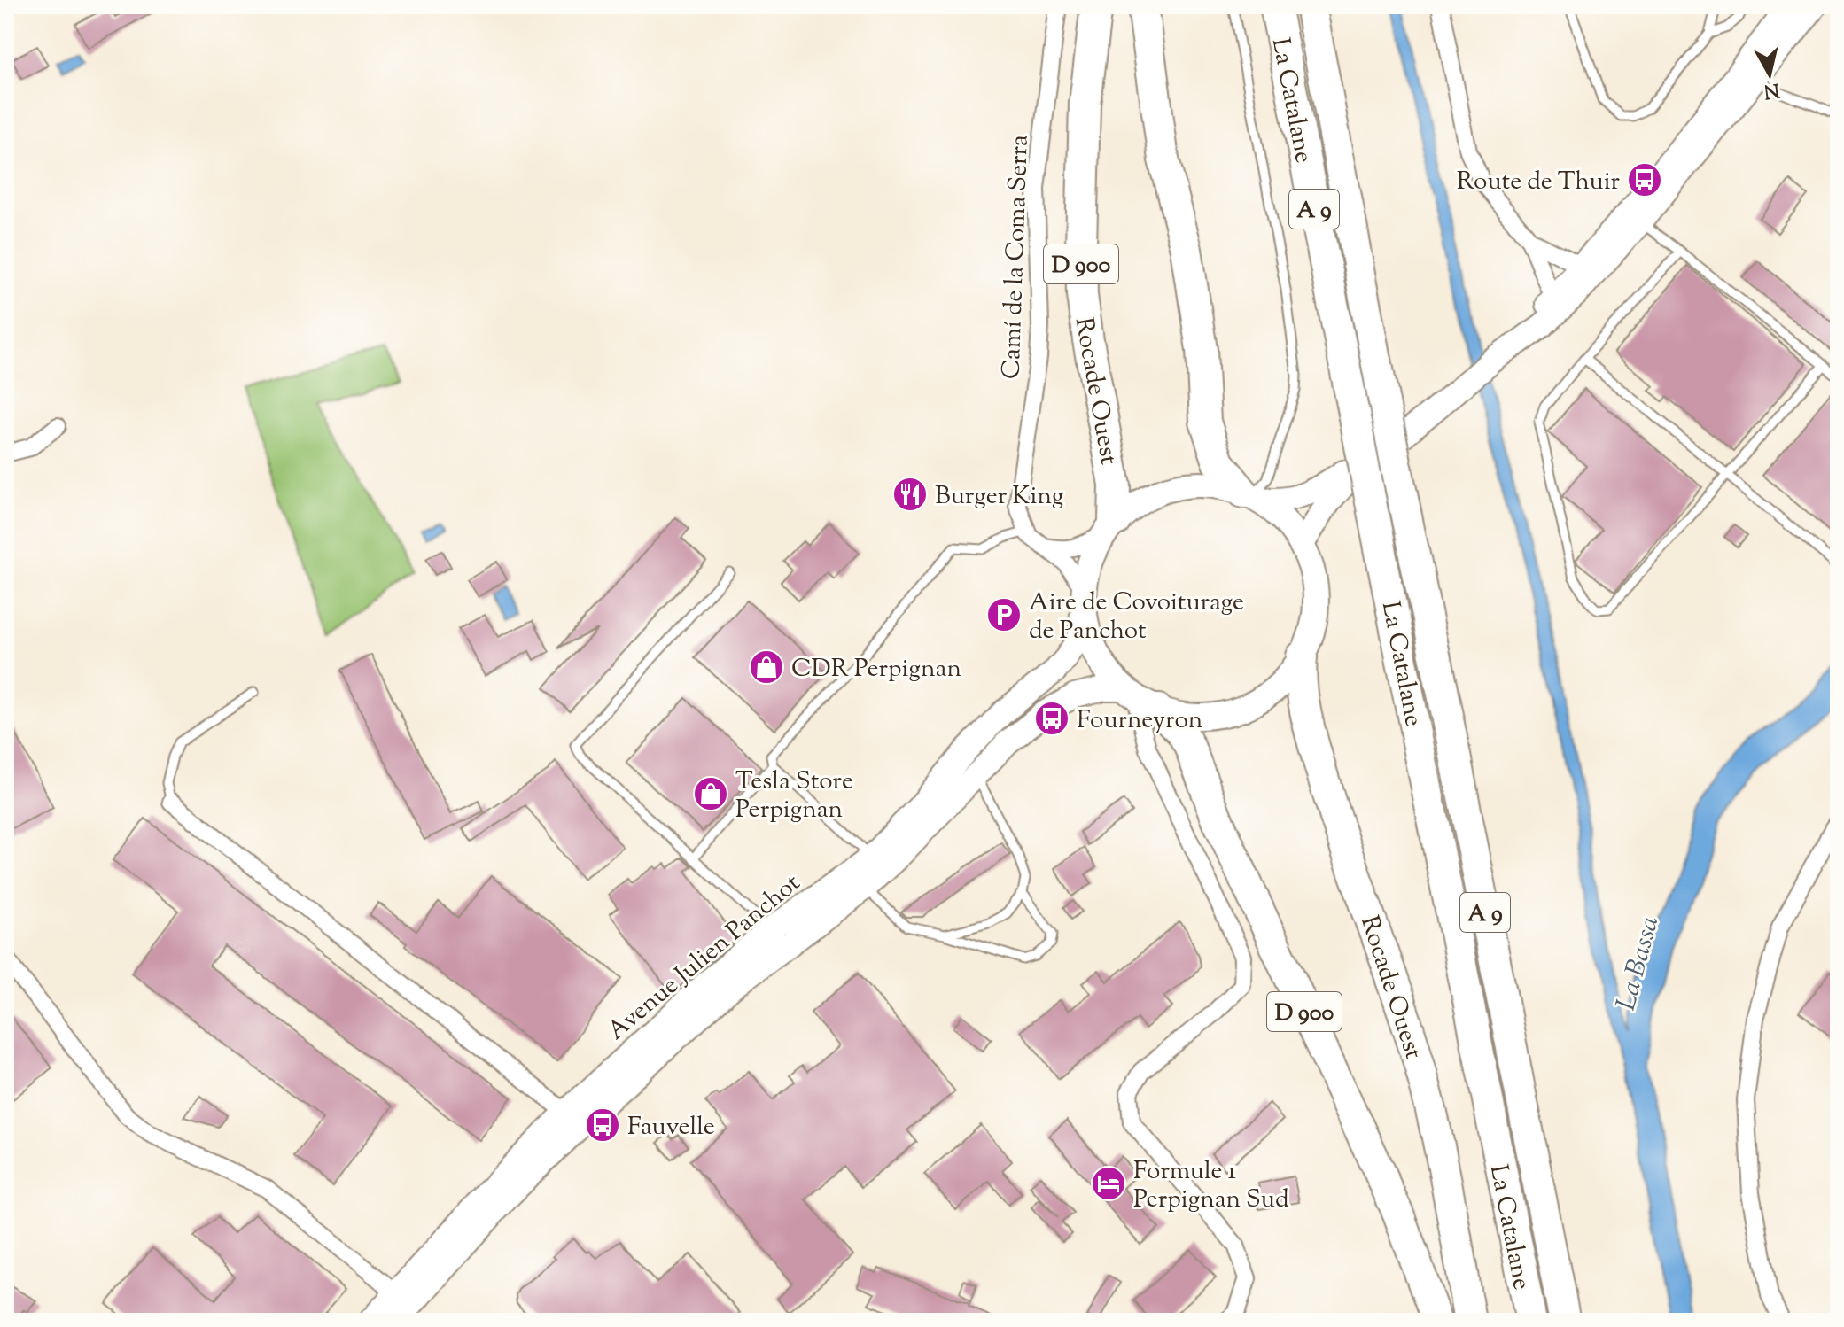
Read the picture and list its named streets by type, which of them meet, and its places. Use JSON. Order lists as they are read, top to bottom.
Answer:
{
  "streets": {
    "highway": [
      "La Catalane",
      "A 9",
      "D 900",
      "Rocade Ouest"
    ],
    "main road": ["Avenue Julien Panchot"],
    "street": ["Camí de la Coma Serra"]
  },
  "crossings": [
    ["Camí de la Coma Serra", "D 900"],
    ["Camí de la Coma Serra", "Rocade Ouest"],
    ["Camí de la Coma Serra", "Avenue Julien Panchot"],
    ["D 900", "Rocade Ouest"],
    ["D 900", "Avenue Julien Panchot"],
    ["Rocade Ouest", "Avenue Julien Panchot"]
  ],
  "water": ["La Bassa"],
  "places": {
    "bus stop": ["Route de Thuir", "Fourneyron", "Fauvelle"],
    "restaurant": ["Burger King"],
    "parking": ["Aire de Covoiturage de Panchot"],
    "shop": ["CDR Perpignan", "Tesla Store Perpignan"],
    "hotel": ["Formule 1 Perpignan Sud"]
  },
  "north": "bottom"
}
